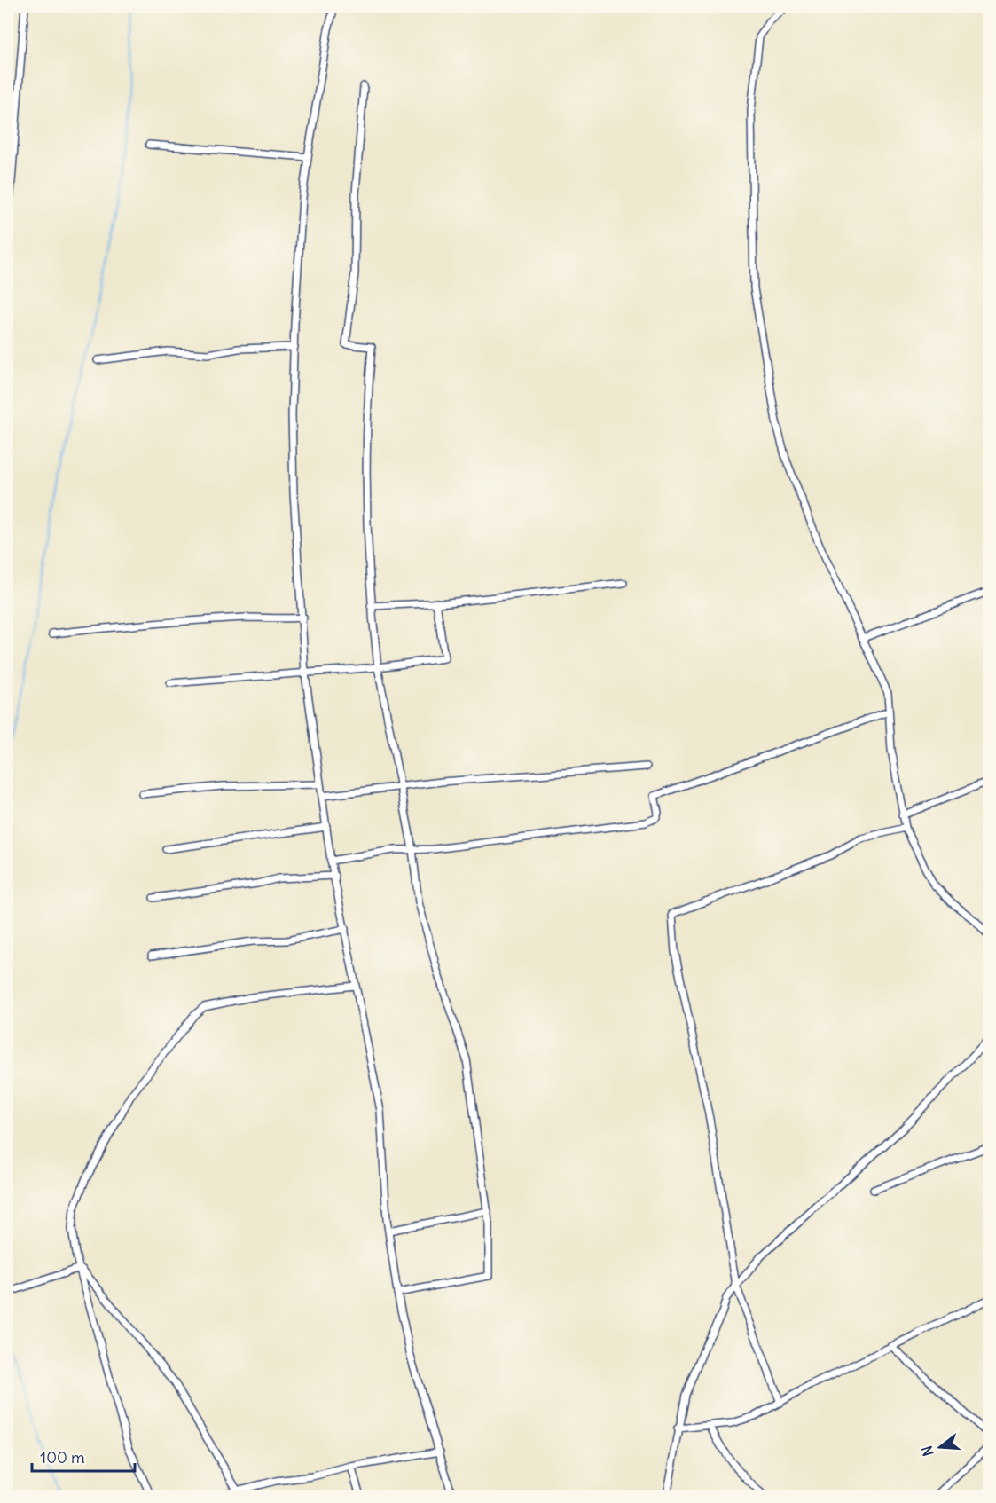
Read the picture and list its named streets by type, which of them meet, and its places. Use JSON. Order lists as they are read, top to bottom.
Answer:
{
  "scale_bar": "100 m",
  "north": "left"
}
